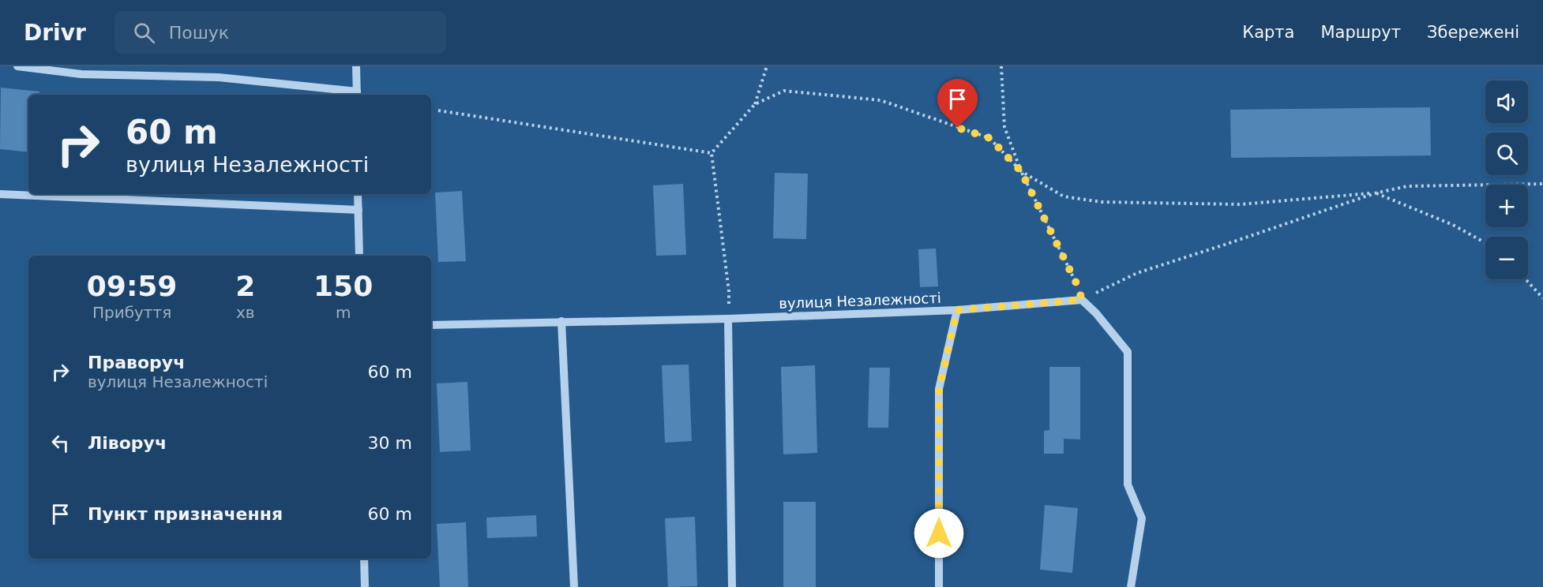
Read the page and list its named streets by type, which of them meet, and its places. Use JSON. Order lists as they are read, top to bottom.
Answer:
{
  "streets": {
    "street": ["вулиця Незалежності"]
  },
  "page": {
    "header": "Drivr",
    "search": "Пошук",
    "nav": ["Карта", "Маршрут", "Збережені"],
    "map_buttons": ["+", "−"],
    "turn": ["60 m", "вулиця Незалежності"],
    "eta": [
      "09:59",
      "Прибуття",
      "2",
      "хв",
      "150",
      "m"
    ],
    "list": [
      {
        "name": "Праворуч",
        "note": "вулиця Незалежності",
        "value": "60 m"
      },
      {
        "name": "Ліворуч",
        "value": "30 m"
      },
      {
        "name": "Пункт призначення",
        "value": "60 m"
      }
    ]
  }
}
